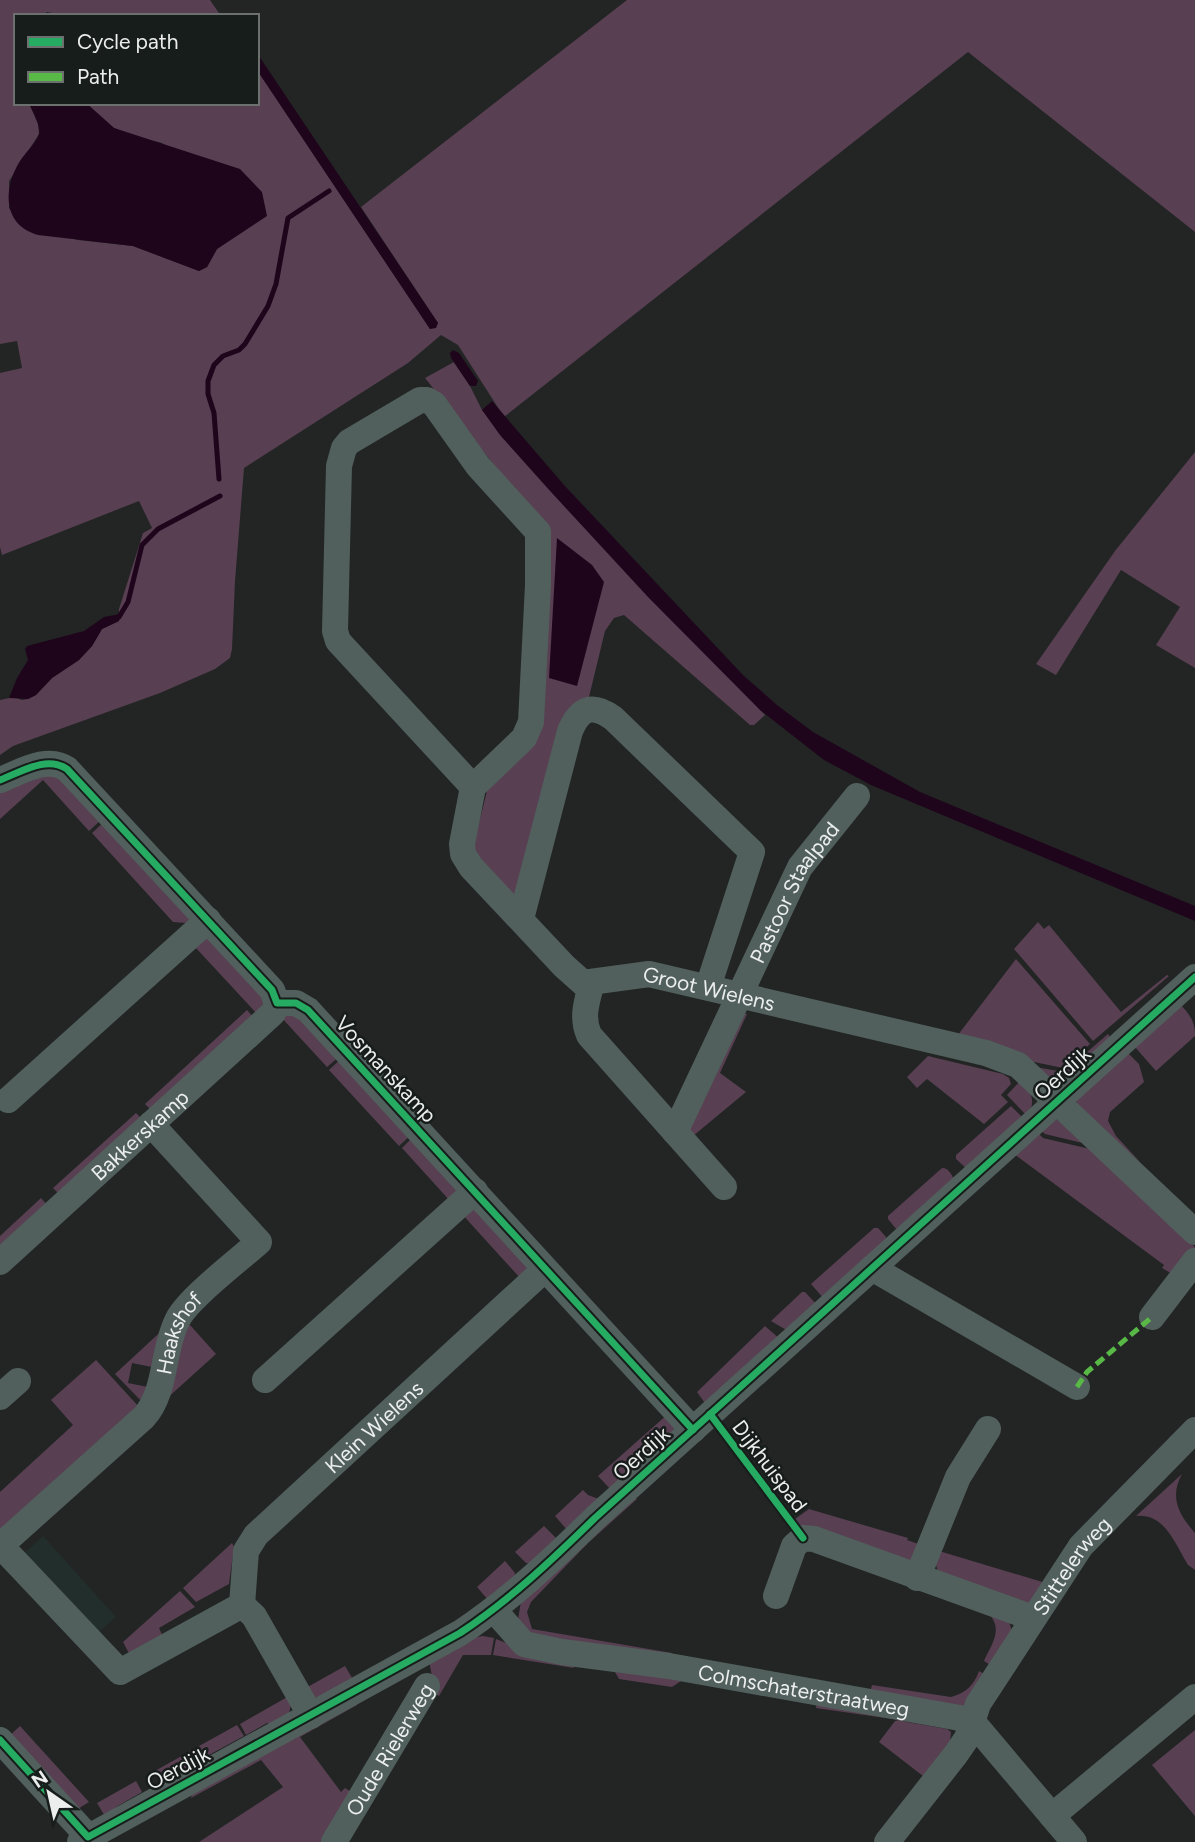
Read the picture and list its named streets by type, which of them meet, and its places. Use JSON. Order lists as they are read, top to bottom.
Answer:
{
  "streets": {
    "street": [
      "Pastoor Staalpad",
      "Groot Wielens",
      "Vosmanskamp",
      "Oerdijk",
      "Bakkerskamp",
      "Haakshof",
      "Klein Wielens",
      "Dijkhuispad",
      "Stittelerweg",
      "Colmschaterstraatweg",
      "Oude Rielerweg"
    ]
  },
  "crossings": [
    ["Pastoor Staalpad", "Groot Wielens"],
    ["Groot Wielens", "Oerdijk"],
    ["Vosmanskamp", "Oerdijk"],
    ["Vosmanskamp", "Bakkerskamp"],
    ["Vosmanskamp", "Klein Wielens"],
    ["Oerdijk", "Colmschaterstraatweg"],
    ["Bakkerskamp", "Haakshof"],
    ["Dijkhuispad", "Stittelerweg"],
    ["Stittelerweg", "Colmschaterstraatweg"]
  ],
  "legend": ["Cycle path", "Path"],
  "north": "top left"
}
